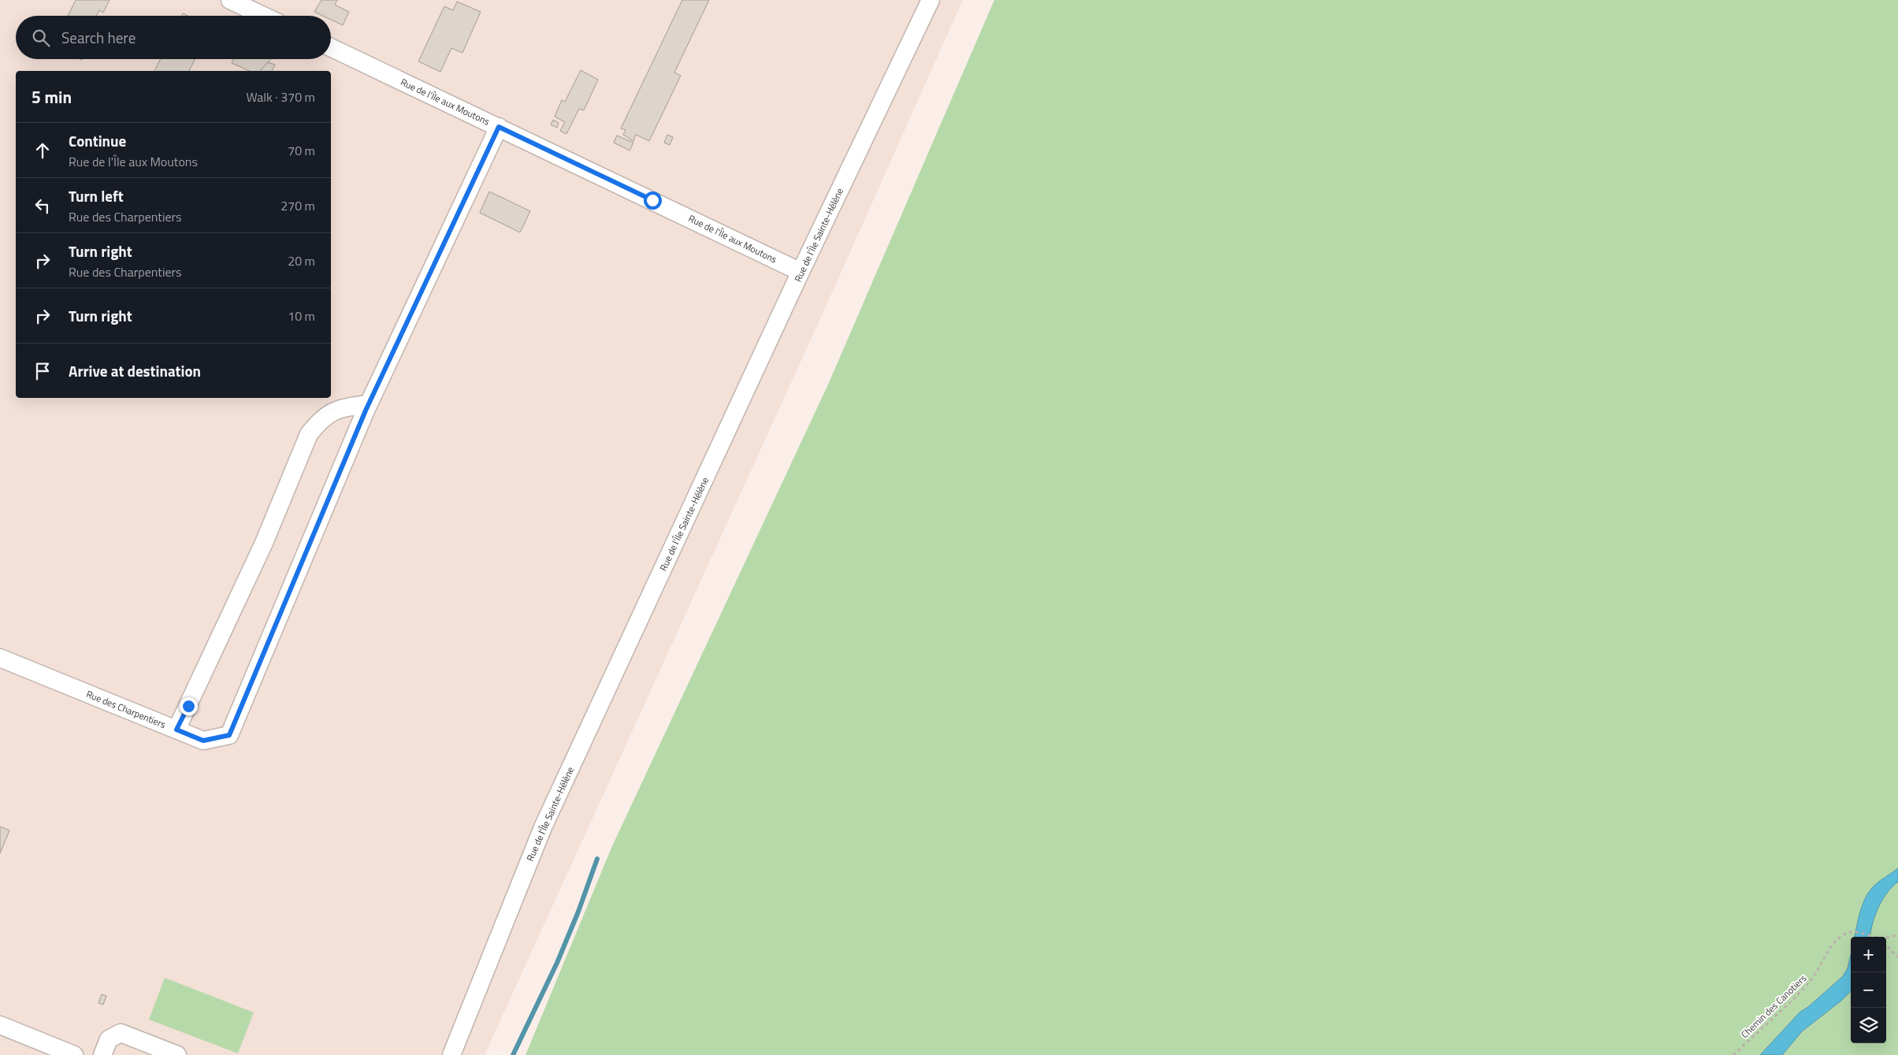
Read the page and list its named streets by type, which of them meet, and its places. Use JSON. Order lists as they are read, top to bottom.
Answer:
{
  "streets": {
    "street": ["Rue de l'Île aux Moutons", "Rue de l'Île Sainte-Hélène", "Rue des Charpentiers"],
    "path": ["Chemin des Canotiers"]
  },
  "crossings": [
    ["Rue de l'Île aux Moutons", "Rue de l'Île Sainte-Hélène"],
    ["Rue de l'Île aux Moutons", "Rue des Charpentiers"]
  ],
  "page": {
    "search": "Search here",
    "heading": ["5 min", "Walk · 370 m"],
    "list": [
      ["Continue", "Rue de l'Île aux Moutons", "70 m"],
      ["Turn left", "Rue des Charpentiers", "270 m"],
      ["Turn right", "Rue des Charpentiers", "20 m"],
      ["Turn right", "10 m"],
      "Arrive at destination"
    ],
    "map_buttons": ["+", "−"]
  }
}
